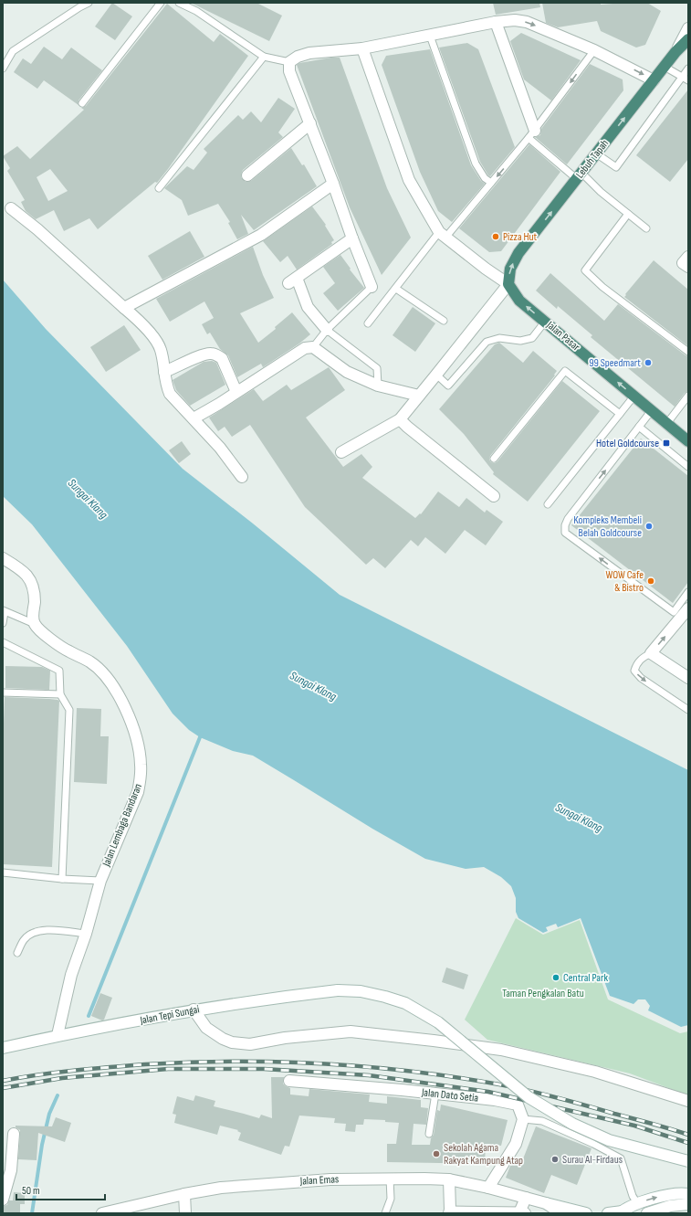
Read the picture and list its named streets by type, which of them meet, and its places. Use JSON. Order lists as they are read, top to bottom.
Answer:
{
  "streets": {
    "highway": ["Lebuh Tapah", "Jalan Pasar"],
    "street": [
      "Jalan Lembaga Bandaran",
      "Jalan Tepi Sungai",
      "Jalan Dato Setia",
      "Jalan Emas"
    ]
  },
  "crossings": [
    ["Lebuh Tapah", "Jalan Pasar"],
    ["Jalan Lembaga Bandaran", "Jalan Tepi Sungai"]
  ],
  "one_way": ["Lebuh Tapah", "Jalan Pasar"],
  "water": ["Sungai Klang"],
  "parks": ["Taman Pengkalan Batu"],
  "places": {
    "other": [
      "Pizza Hut",
      "99 Speedmart",
      "Kompleks Membeli Belah Goldcourse",
      "WOW Cafe & Bistro",
      "Central Park",
      "Sekolah Agama Rakyat Kampung Atap",
      "Surau Al-Firdaus"
    ],
    "transit": ["Hotel Goldcourse"]
  },
  "scale_bar": "50 m"
}
